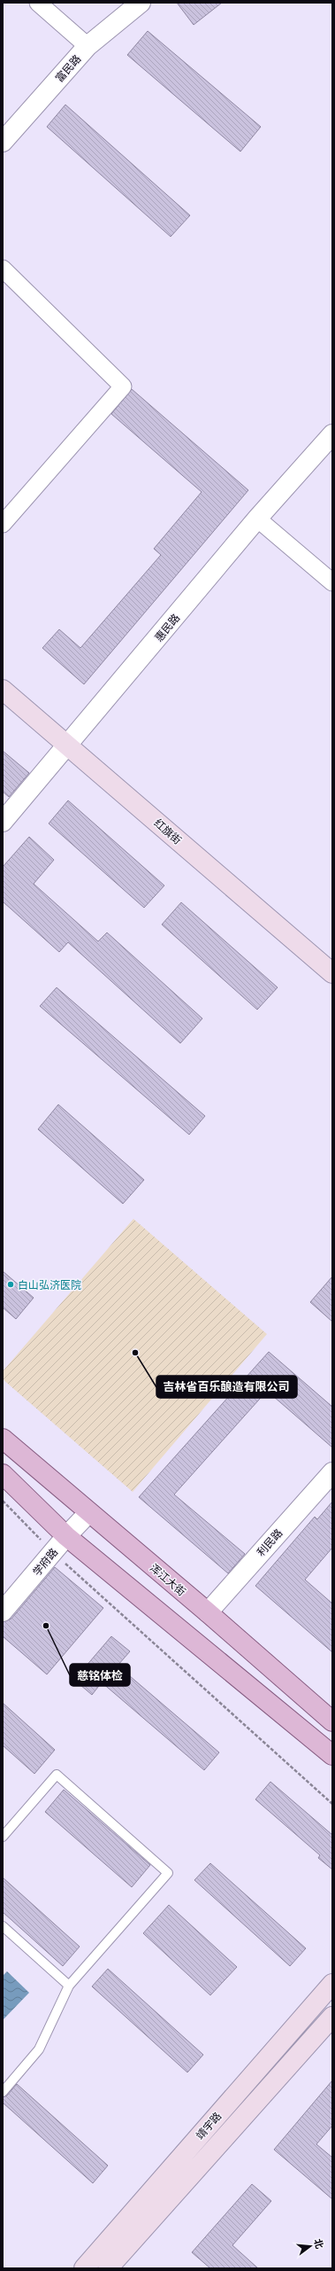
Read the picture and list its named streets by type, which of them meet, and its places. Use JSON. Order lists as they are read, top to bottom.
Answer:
{
  "streets": {
    "main road": ["红旗街", "浑江大街", "靖宇路"],
    "street": [
      "富民路",
      "惠民路",
      "利民路",
      "学府路"
    ]
  },
  "crossings": [
    ["惠民路", "红旗街"],
    ["利民路", "浑江大街"],
    ["学府路", "浑江大街"]
  ],
  "places": ["白山弘济医院", "吉林省百乐酿造有限公司", "慈铭体检"],
  "north": "right"
}
